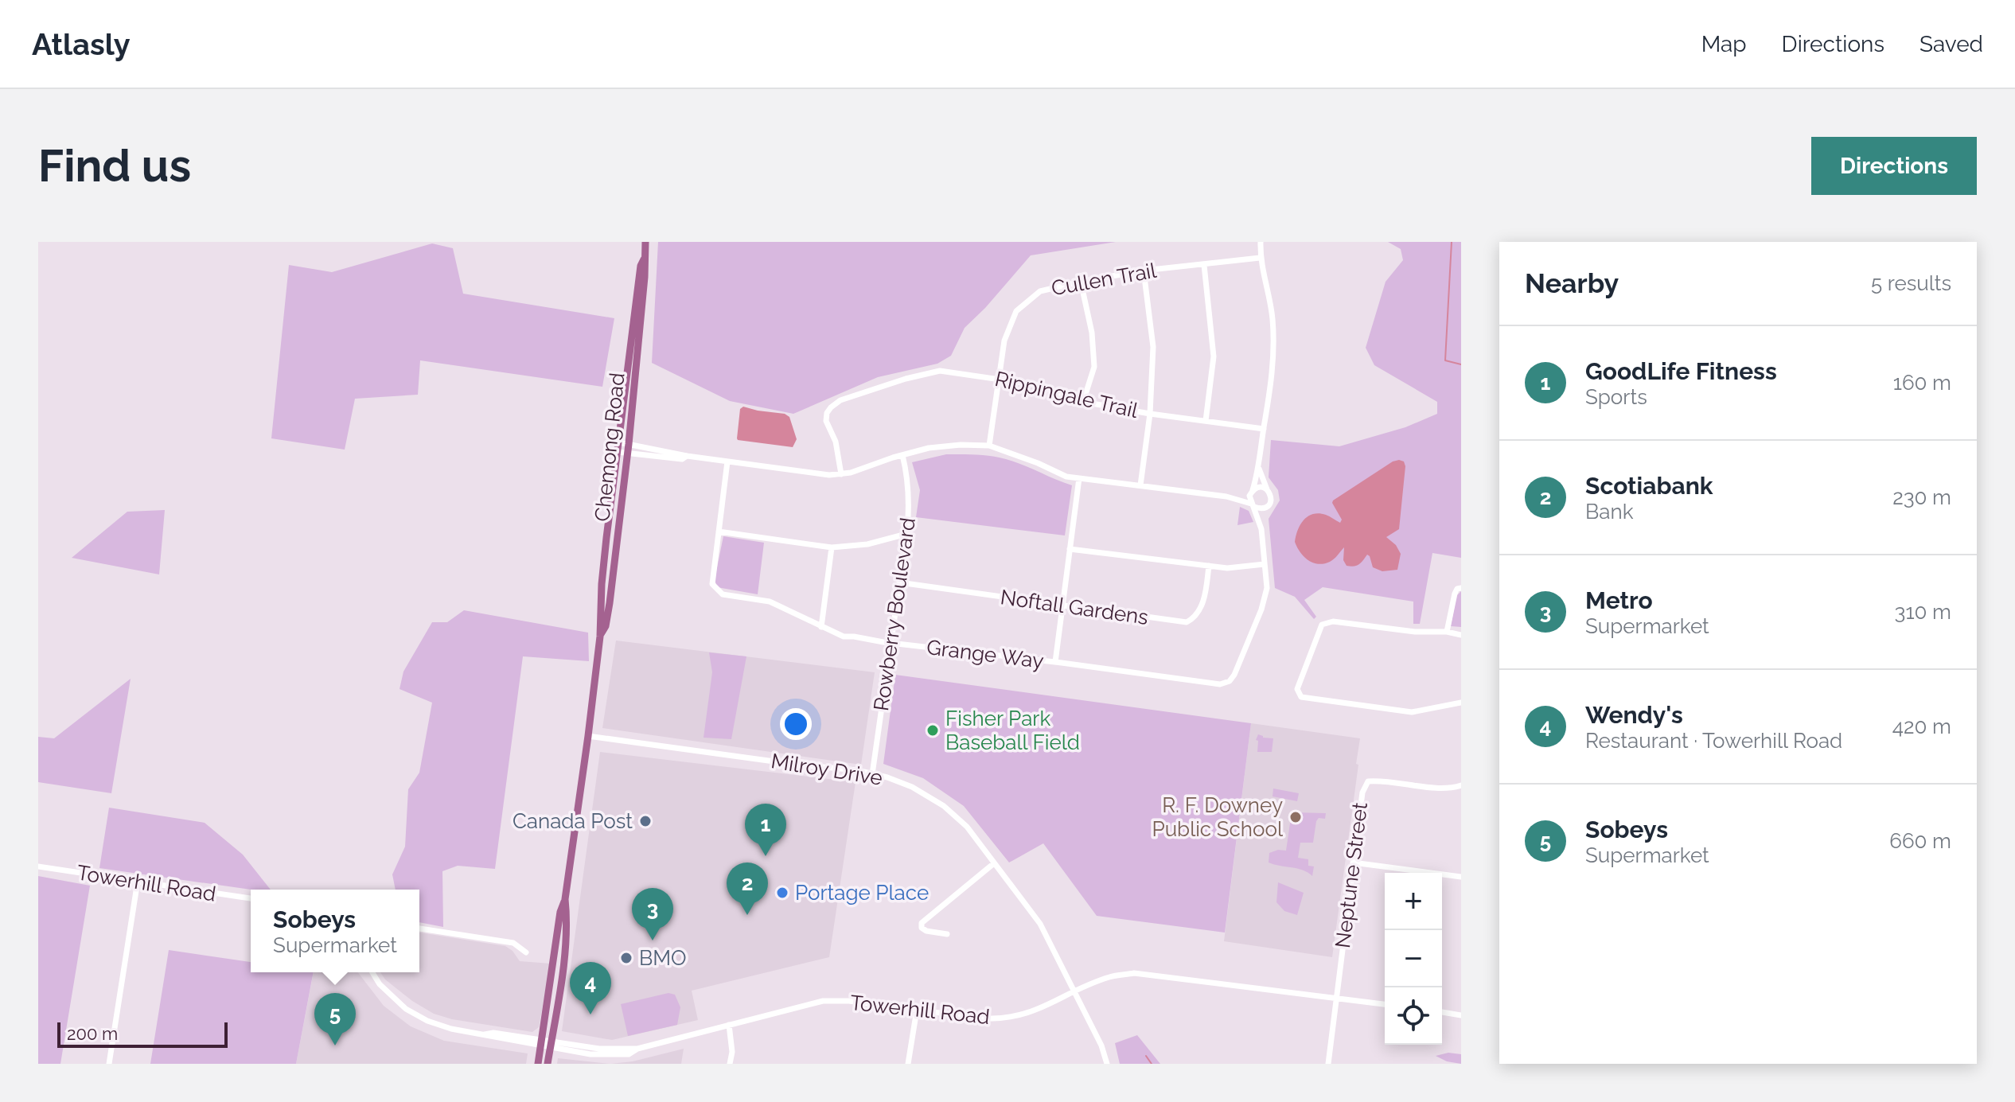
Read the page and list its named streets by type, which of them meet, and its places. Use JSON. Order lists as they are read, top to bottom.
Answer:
{
  "streets": {
    "main road": ["Chemong Road"],
    "street": [
      "Cullen Trail",
      "Rippingale Trail",
      "Noftall Gardens",
      "Rowberry Boulevard",
      "Grange Way",
      "Milroy Drive",
      "Neptune Street",
      "Towerhill Road"
    ]
  },
  "crossings": [
    ["Cullen Trail", "Rippingale Trail"],
    ["Chemong Road", "Milroy Drive"],
    ["Chemong Road", "Towerhill Road"],
    ["Noftall Gardens", "Rowberry Boulevard"],
    ["Rowberry Boulevard", "Grange Way"],
    ["Rowberry Boulevard", "Milroy Drive"],
    ["Milroy Drive", "Towerhill Road"],
    ["Neptune Street", "Towerhill Road"]
  ],
  "places": [
    "Fisher Park Baseball Field",
    "R. F. Downey Public School",
    "Canada Post",
    "Portage Place",
    "BMO"
  ],
  "scale_bar": "200 m",
  "page": {
    "header": "Atlasly",
    "nav": ["Map", "Directions", "Saved"],
    "buttons": "Directions",
    "title": "Find us",
    "heading": ["Nearby", "5 results"],
    "list": [
      {
        "mark": "1",
        "name": "GoodLife Fitness",
        "note": "Sports",
        "value": "160 m"
      },
      {
        "mark": "2",
        "name": "Scotiabank",
        "note": "Bank",
        "value": "230 m"
      },
      {
        "mark": "3",
        "name": "Metro",
        "note": "Supermarket",
        "value": "310 m"
      },
      {
        "mark": "4",
        "name": "Wendy's",
        "note": "Restaurant · Towerhill Road",
        "value": "420 m"
      },
      {
        "mark": "5",
        "name": "Sobeys",
        "note": "Supermarket",
        "value": "660 m"
      }
    ],
    "pins": [
      "1",
      "2",
      "3",
      "4",
      "5"
    ],
    "map_buttons": ["+", "−"],
    "popup": ["Sobeys", "Supermarket"],
    "scale": "200 m"
  }
}
